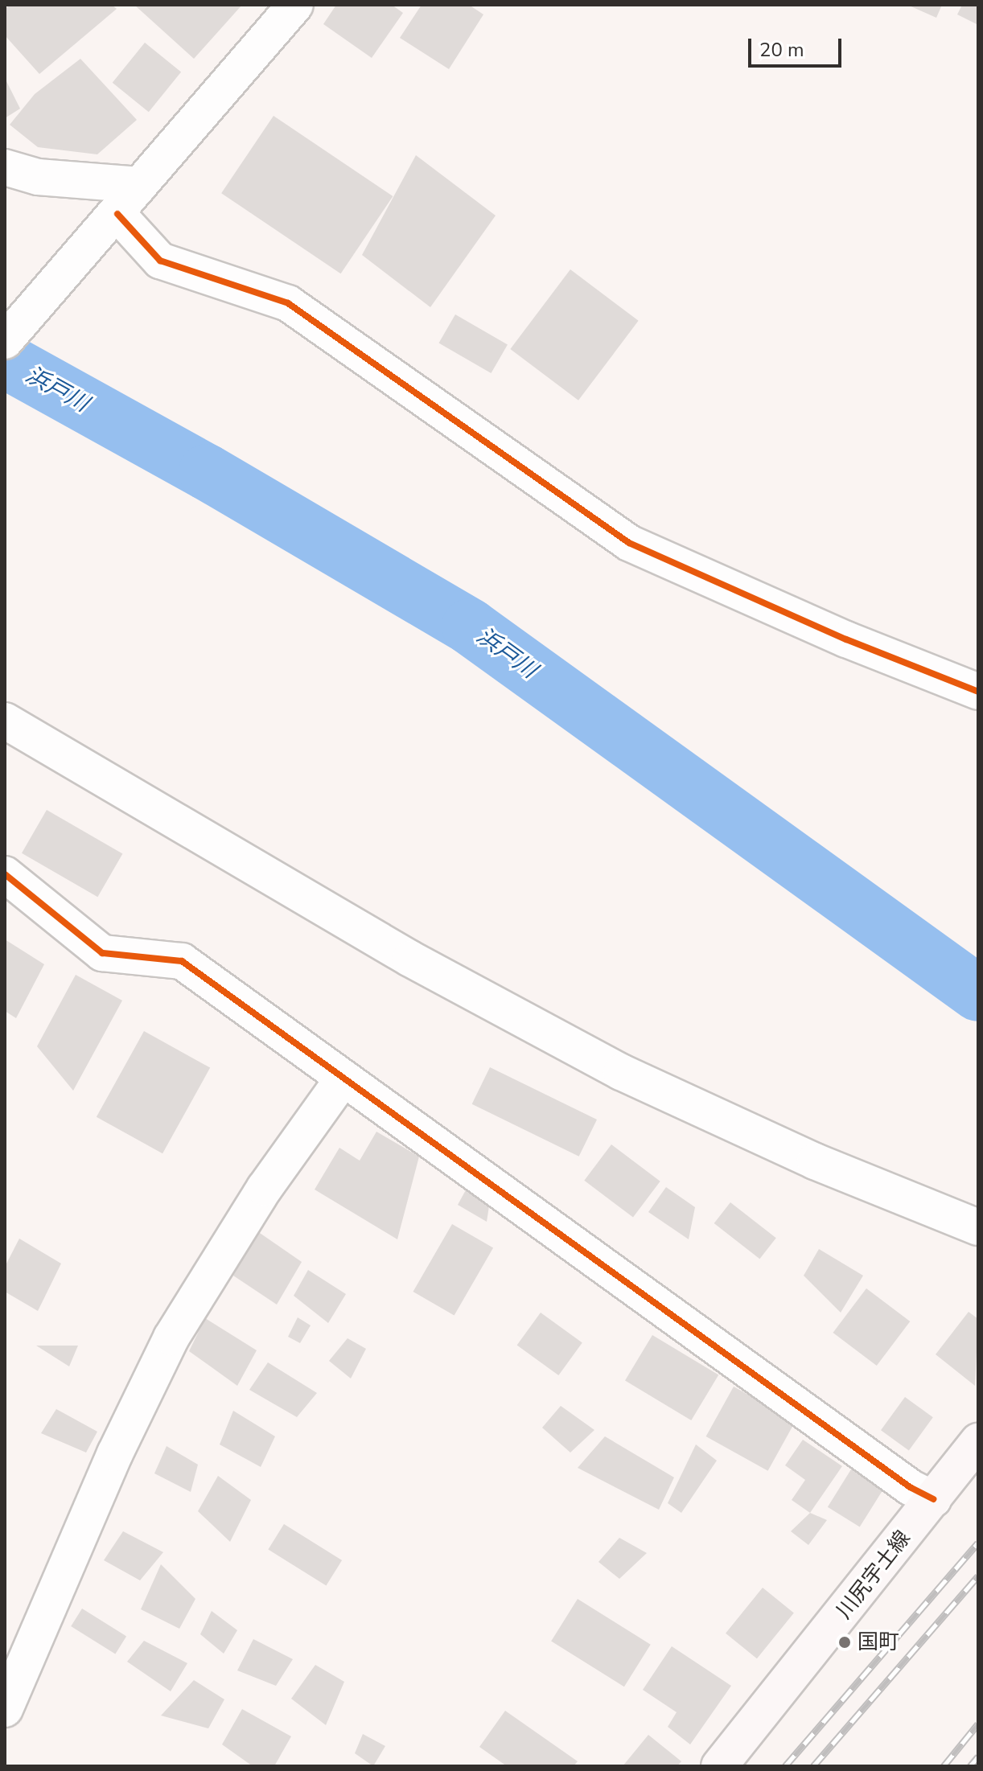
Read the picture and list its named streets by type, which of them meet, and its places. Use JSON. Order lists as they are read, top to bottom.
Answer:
{
  "streets": {
    "main road": ["川尻宇土線"]
  },
  "water": ["浜戸川"],
  "places": ["国町"],
  "scale_bar": "20 m"
}
